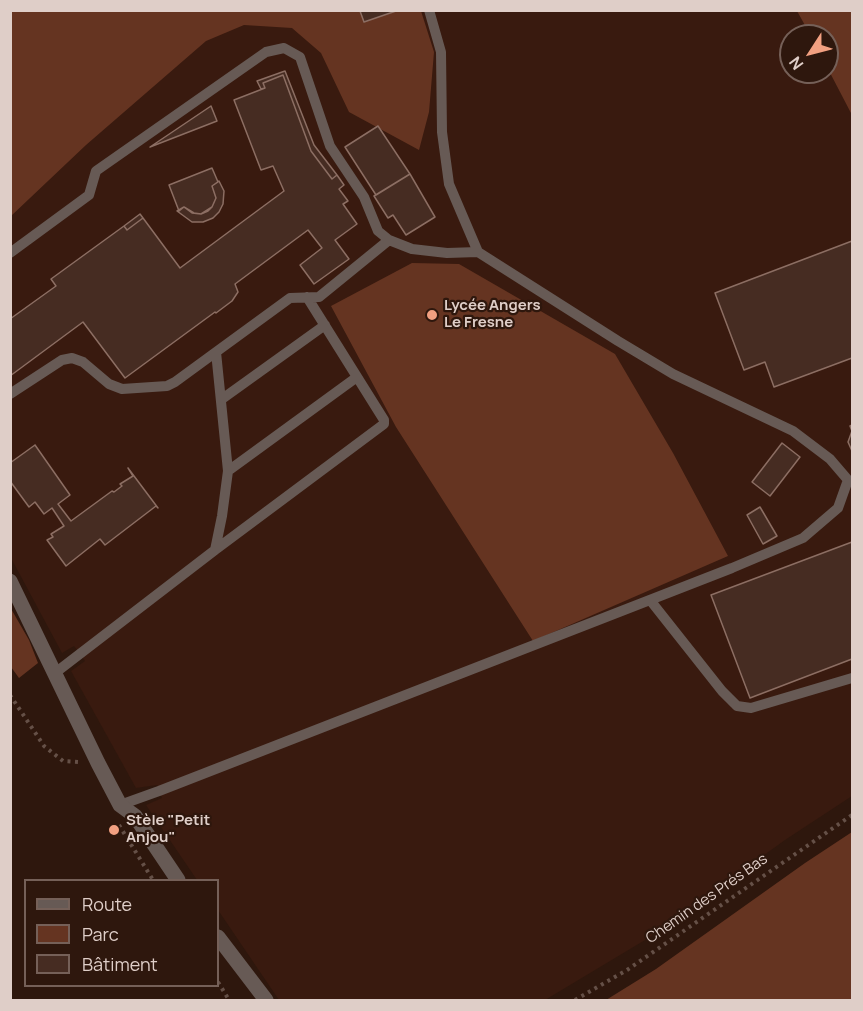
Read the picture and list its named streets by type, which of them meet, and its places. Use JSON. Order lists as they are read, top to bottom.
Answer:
{
  "streets": {
    "path": ["Chemin des Prés Bas"]
  },
  "places": ["Lycée Angers Le Fresne", "Stèle \"Petit Anjou\""],
  "legend": ["Route", "Parc", "Bâtiment"],
  "north": "bottom left"
}
